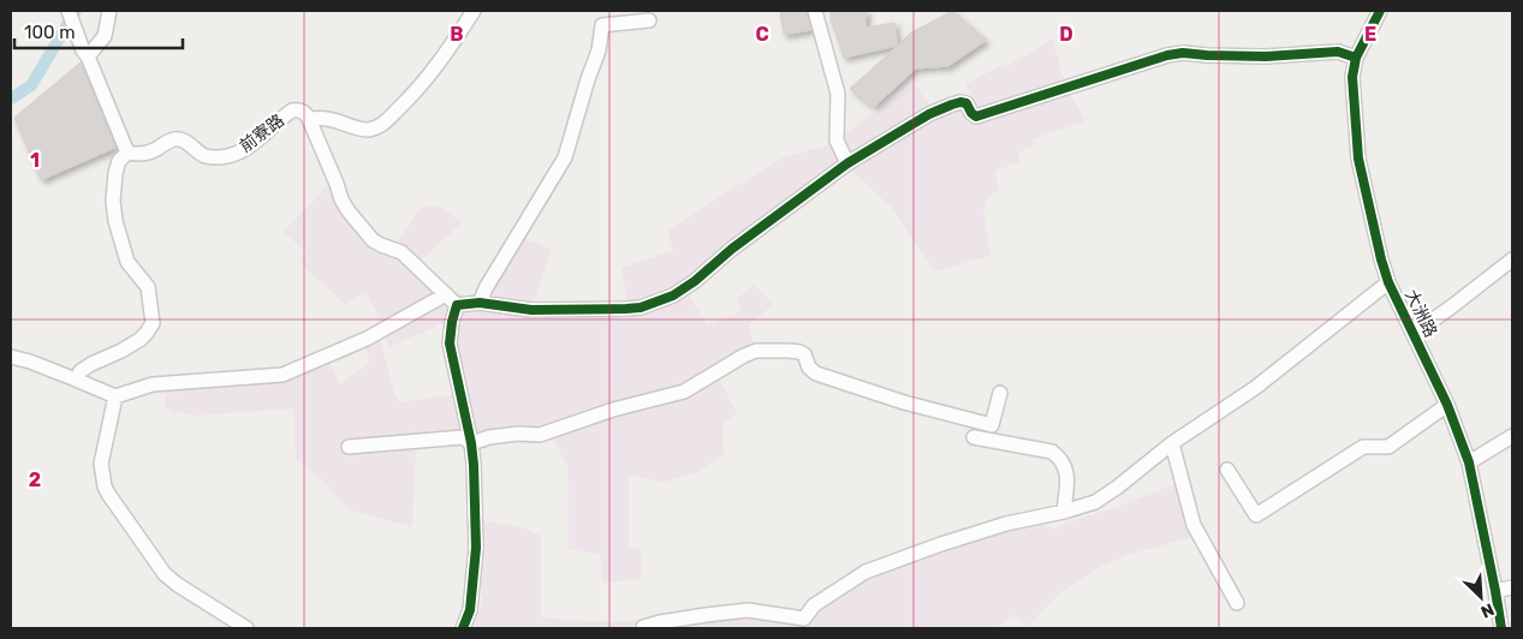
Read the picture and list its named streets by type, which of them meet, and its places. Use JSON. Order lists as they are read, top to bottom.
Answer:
{
  "streets": {
    "street": ["前寮路", "大洲路"]
  },
  "scale_bar": "100 m",
  "north": "bottom right",
  "grid": {
    "columns": [
      "B",
      "C",
      "D",
      "E"
    ],
    "rows": ["1", "2"]
  }
}
